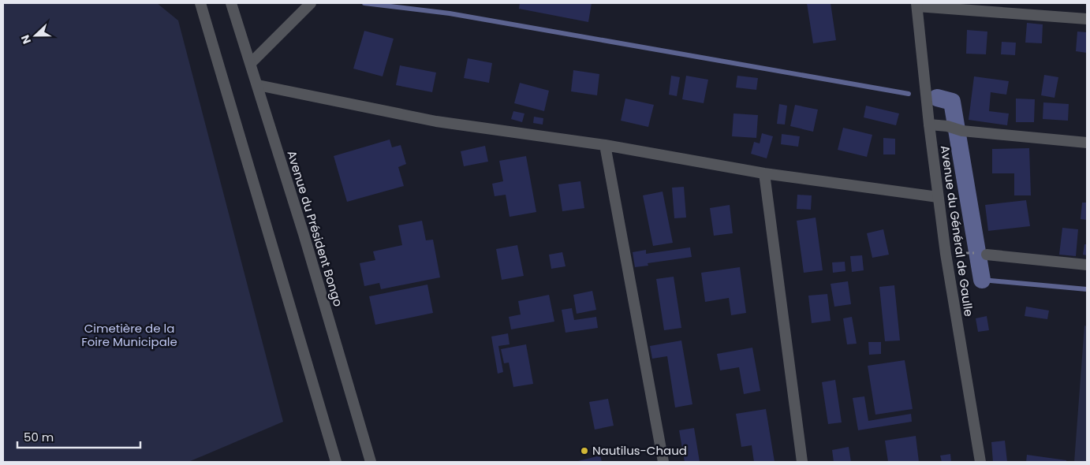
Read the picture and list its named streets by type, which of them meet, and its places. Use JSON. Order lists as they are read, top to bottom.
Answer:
{
  "streets": {
    "street": ["Avenue du Président Bongo", "Avenue du Général de Gaulle"]
  },
  "parks": ["Cimetière de la Foire Municipale"],
  "places": ["Nautilus-Chaud"],
  "scale_bar": "50 m",
  "north": "left"
}
